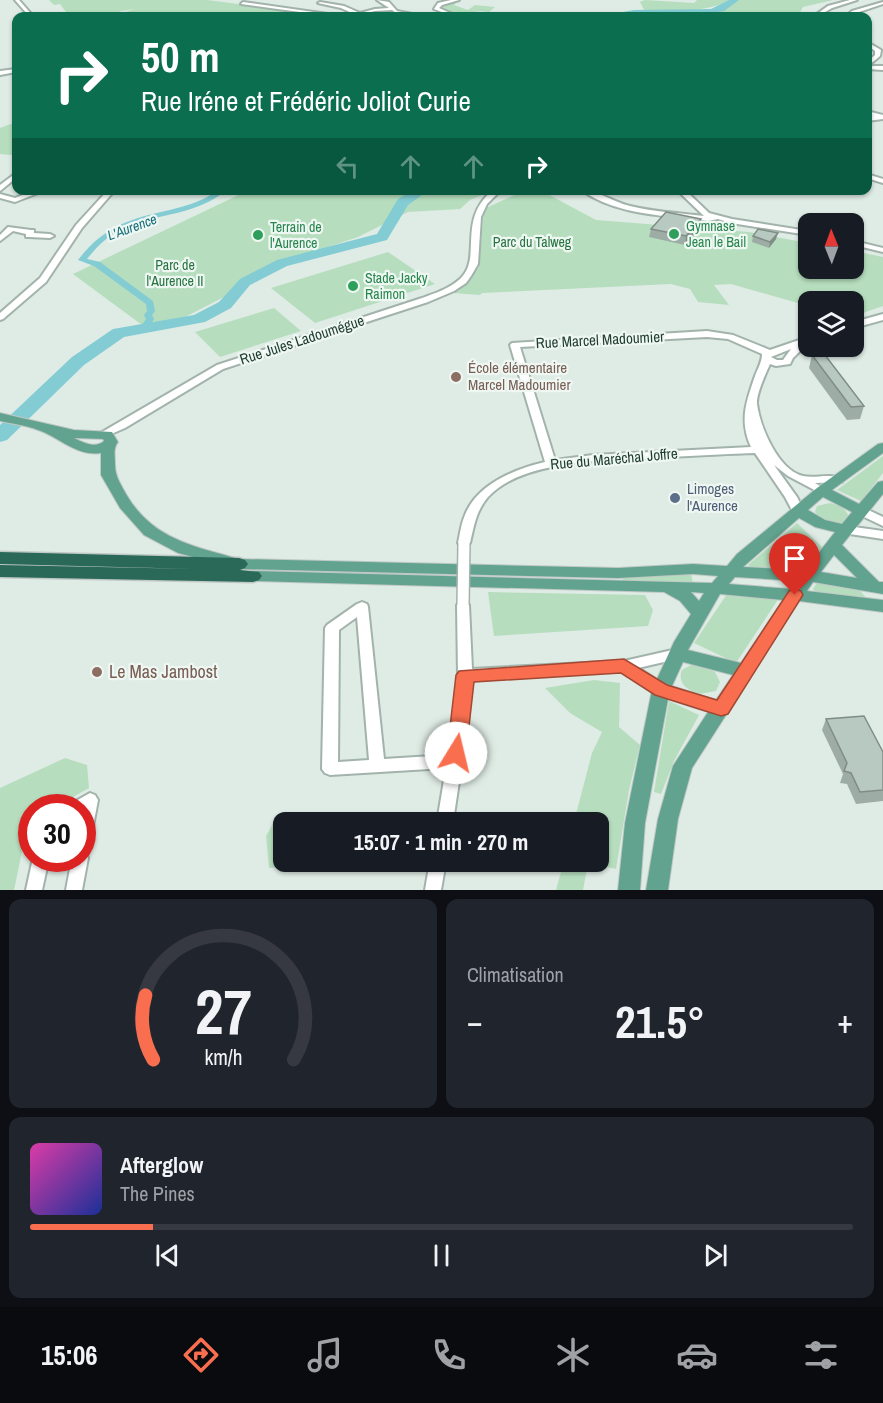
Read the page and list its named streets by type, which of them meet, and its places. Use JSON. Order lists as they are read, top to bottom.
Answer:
{
  "streets": {
    "street": ["Rue Jules Ladoumégue", "Rue Marcel Madoumier", "Rue du Maréchal Joffre"]
  },
  "crossings": [
    ["Rue Marcel Madoumier", "Rue du Maréchal Joffre"]
  ],
  "water": ["L'Aurence"],
  "parks": ["Parc du Talweg", "Parc de l'Aurence II"],
  "places": [
    "Gymnase Jean le Bail",
    "Terrain de l'Aurence",
    "Stade Jacky Raimon",
    "École élémentaire Marcel Madoumier",
    "Limoges l'Aurence",
    "Le Mas Jambost"
  ],
  "north": "top",
  "page": {
    "turn": ["50 m", "Rue Iréne et Frédéric Joliot Curie"],
    "limit": "30",
    "trip": "15:07 · 1 min · 270 m",
    "tile": "Climatisation",
    "heat": ["−", "21.5°", "+"],
    "song": ["Afterglow", "The Pines"],
    "tabs": "15:06",
    "gauge": ["27", "km/h"]
  }
}
